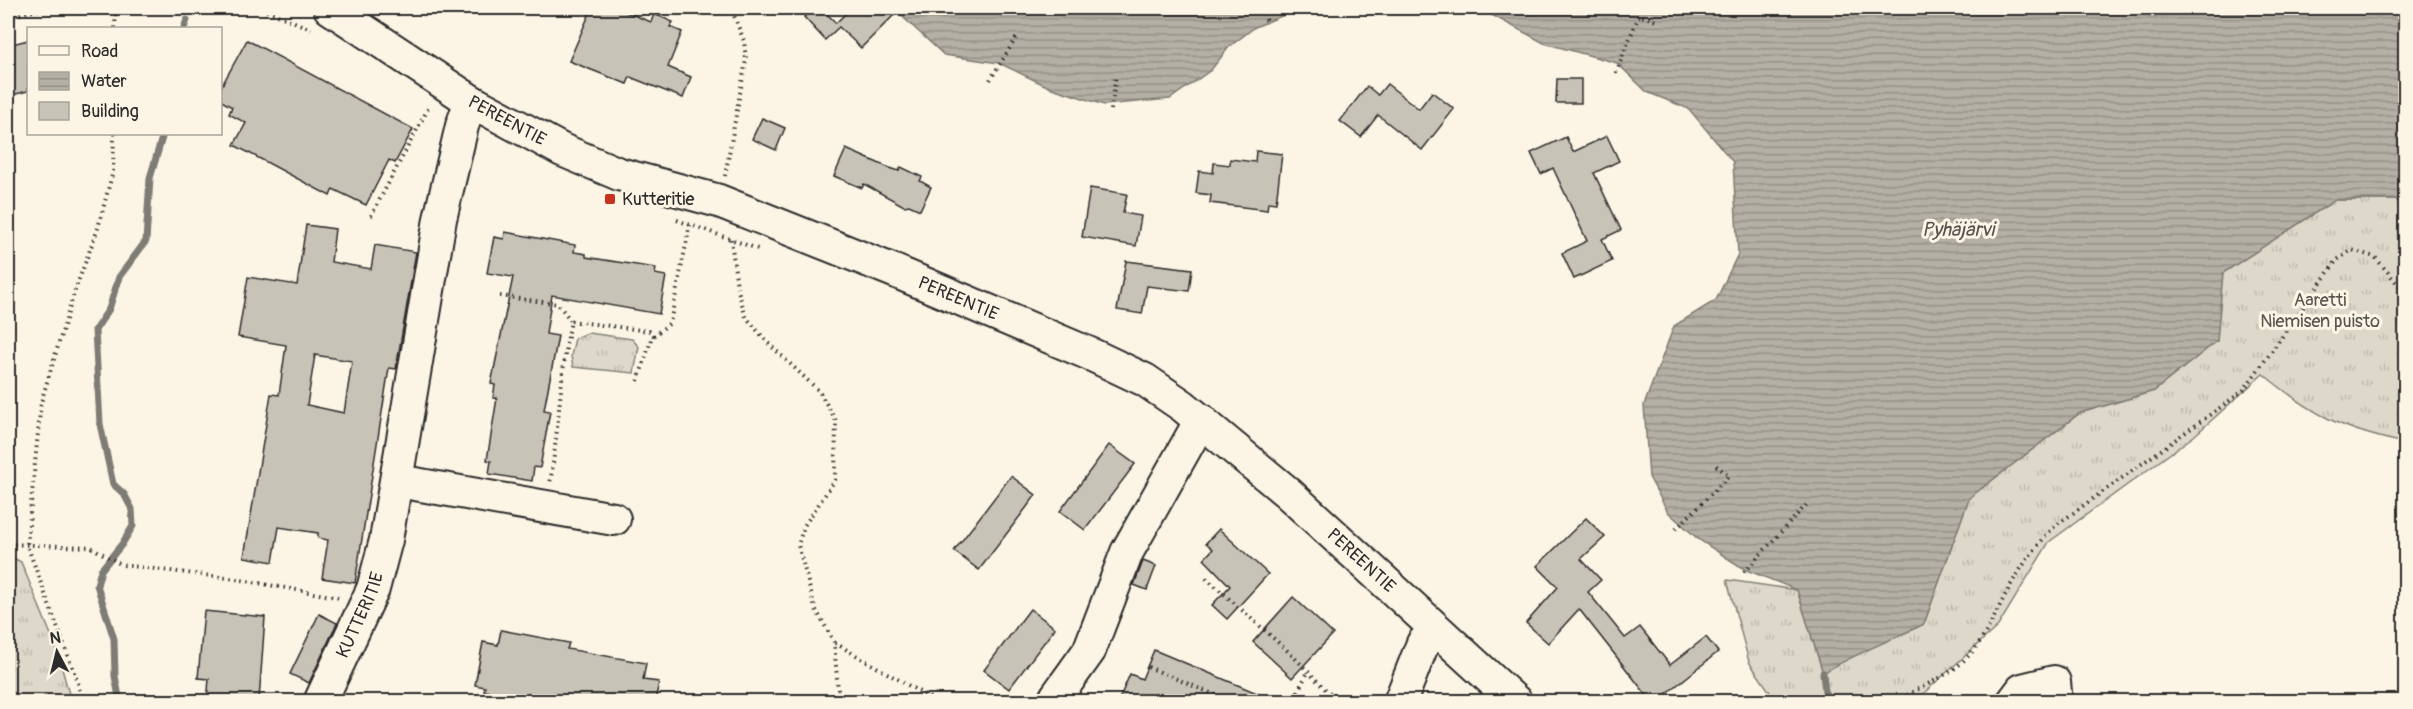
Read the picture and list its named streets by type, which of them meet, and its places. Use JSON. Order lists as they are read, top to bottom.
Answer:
{
  "streets": {
    "street": ["PEREENTIE", "KUTTERITIE"]
  },
  "crossings": [
    ["PEREENTIE", "KUTTERITIE"]
  ],
  "water": ["Pyhäjärvi"],
  "parks": ["Aaretti Niemisen puisto"],
  "places": {
    "transit": ["Kutteritie"]
  },
  "legend": ["Road", "Water", "Building"],
  "north": "top"
}
